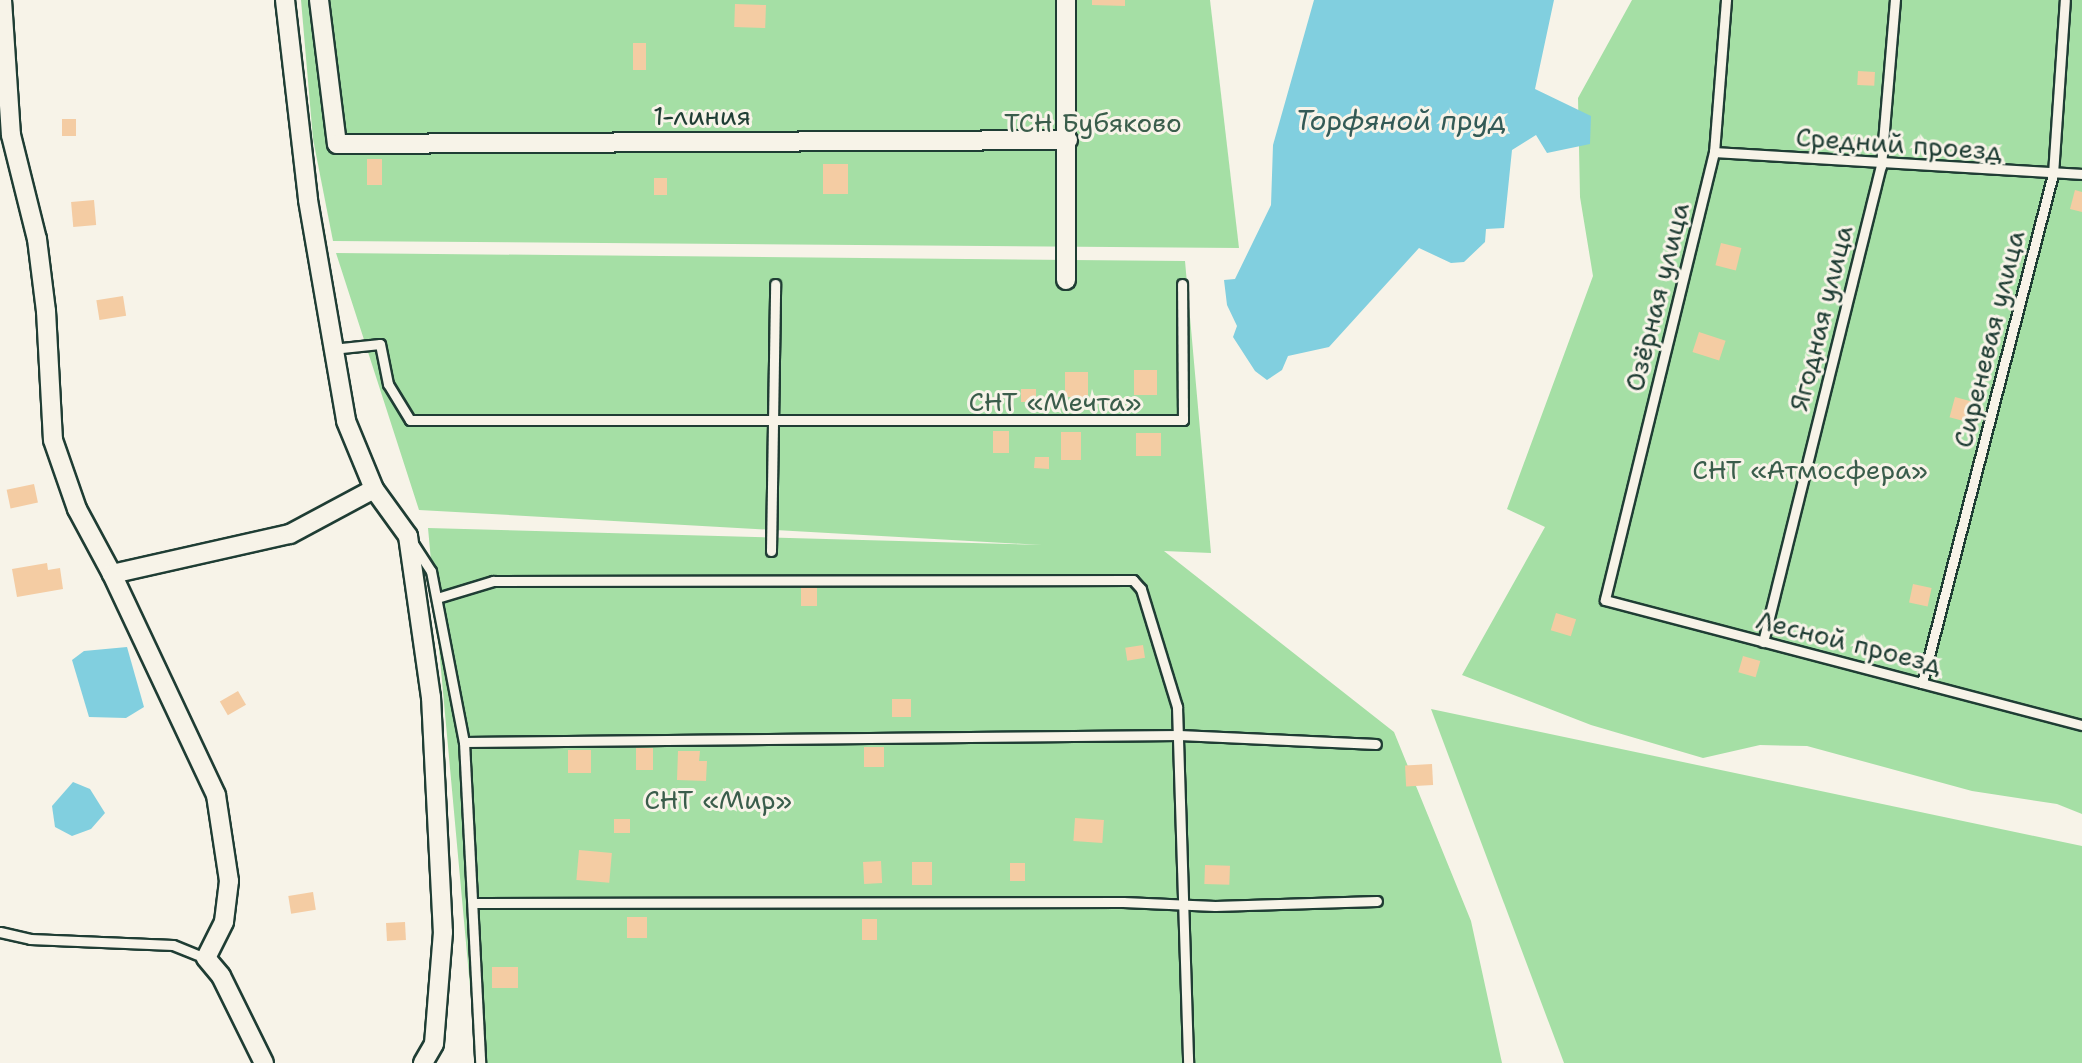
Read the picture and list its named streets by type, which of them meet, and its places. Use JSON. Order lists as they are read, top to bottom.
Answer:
{
  "streets": {
    "street": ["1-линия"],
    "lane": [
      "Средний проезд",
      "Озёрная улица",
      "Ягодная улица",
      "Сиреневая улица",
      "Лесной проезд"
    ]
  },
  "crossings": [
    ["Средний проезд", "Озёрная улица"],
    ["Средний проезд", "Ягодная улица"],
    ["Средний проезд", "Сиреневая улица"],
    ["Озёрная улица", "Лесной проезд"],
    ["Ягодная улица", "Лесной проезд"],
    ["Сиреневая улица", "Лесной проезд"]
  ],
  "water": ["Торфяной пруд"],
  "parks": [
    "ТСН Бубяково",
    "СНТ «Мечта»",
    "СНТ «Атмосфера»",
    "СНТ «Мир»"
  ]
}
